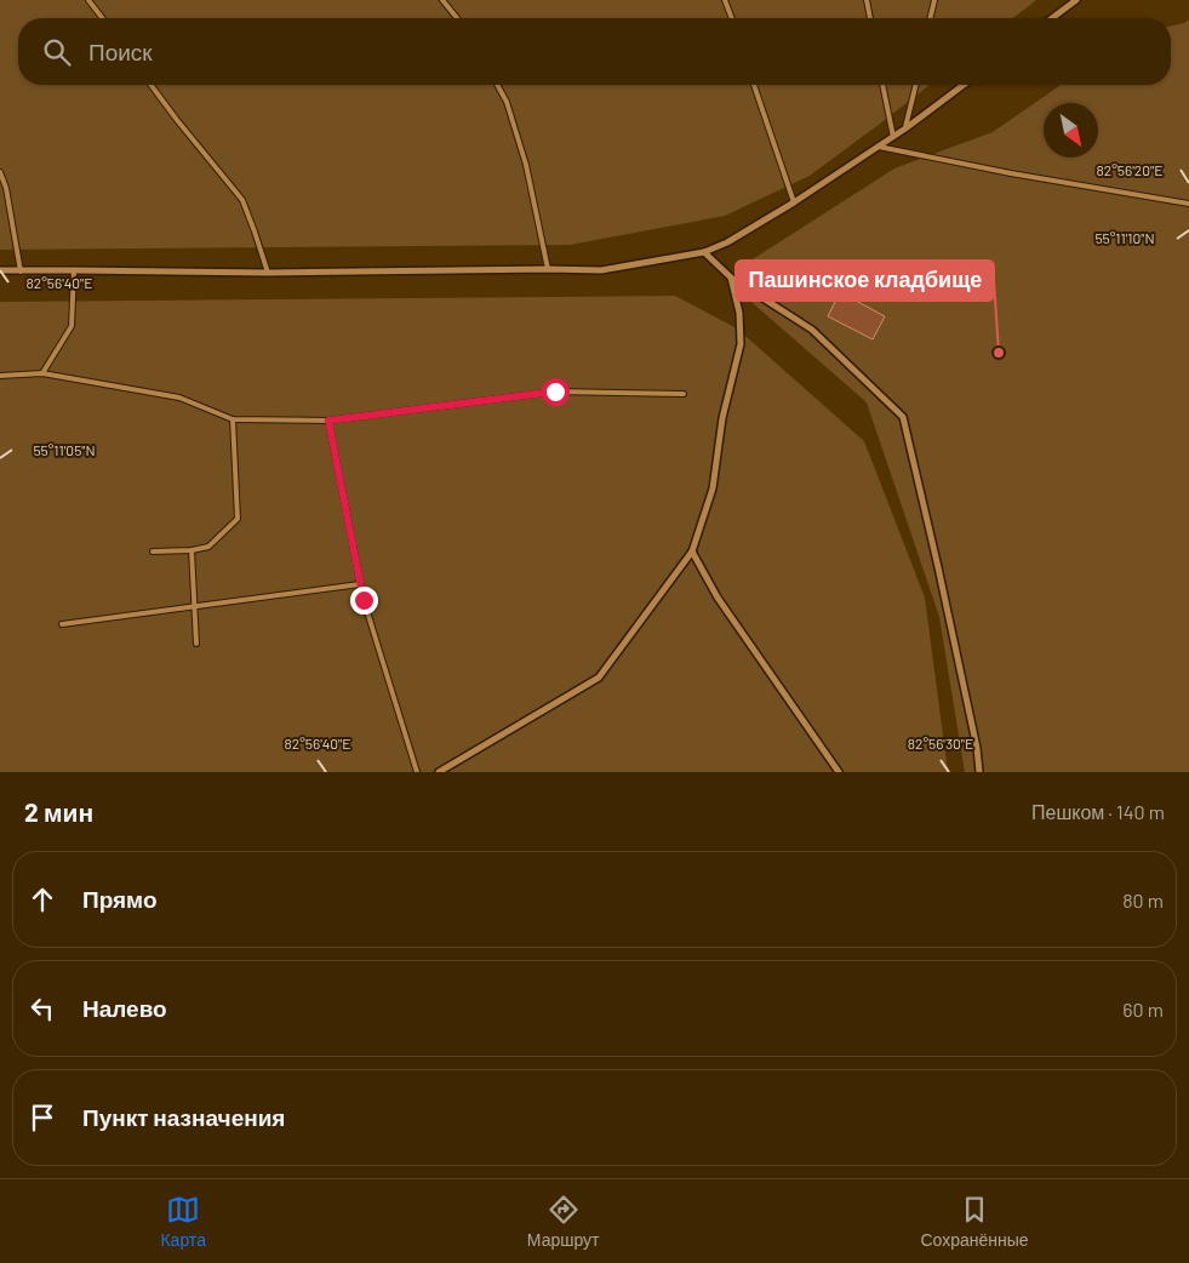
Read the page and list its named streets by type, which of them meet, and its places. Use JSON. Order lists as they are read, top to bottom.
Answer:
{
  "places": ["Пашинское кладбище"],
  "north": "bottom right",
  "page": {
    "search": "Поиск",
    "heading": ["2 мин", "Пешком · 140 m"],
    "list": [
      ["Прямо", "80 m"],
      ["Налево", "60 m"],
      "Пункт назначения"
    ],
    "nav": ["Карта", "Маршрут", "Сохранённые"]
  },
  "coordinates": [
    "82°56'20\"E",
    "55°11'10\"N",
    "82°56'40\"E",
    "55°11'05\"N",
    "82°56'30\"E"
  ]
}
